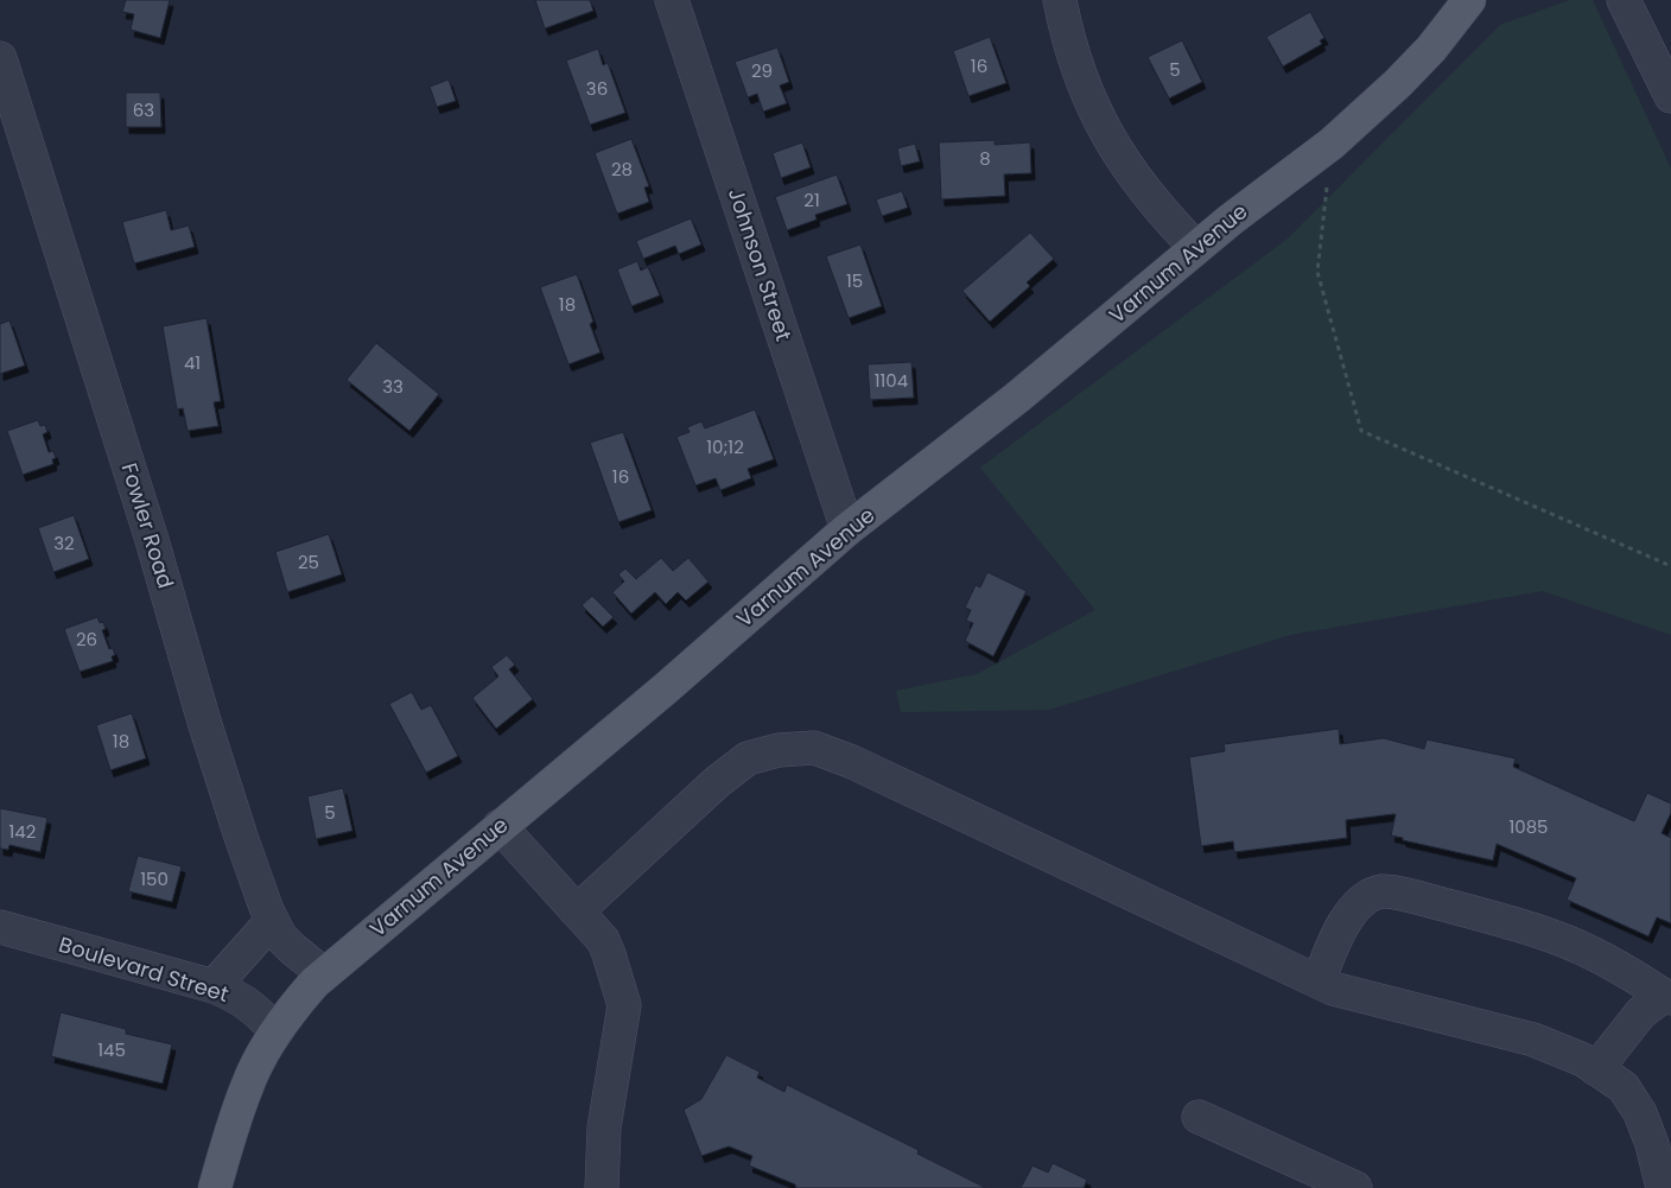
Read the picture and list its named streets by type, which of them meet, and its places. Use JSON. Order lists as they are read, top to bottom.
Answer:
{
  "streets": {
    "main road": ["Varnum Avenue"],
    "street": ["Johnson Street", "Fowler Road", "Boulevard Street"]
  },
  "crossings": [
    ["Varnum Avenue", "Johnson Street"],
    ["Varnum Avenue", "Fowler Road"],
    ["Varnum Avenue", "Boulevard Street"]
  ],
  "house_numbers": [
    "16",
    "5",
    "29",
    "36",
    "63",
    "8",
    "28",
    "21",
    "15",
    "18",
    "41",
    "1104",
    "33",
    "10;12",
    "16",
    "32",
    "25",
    "26",
    "18",
    "5",
    "1085",
    "142",
    "150",
    "145"
  ]
}
